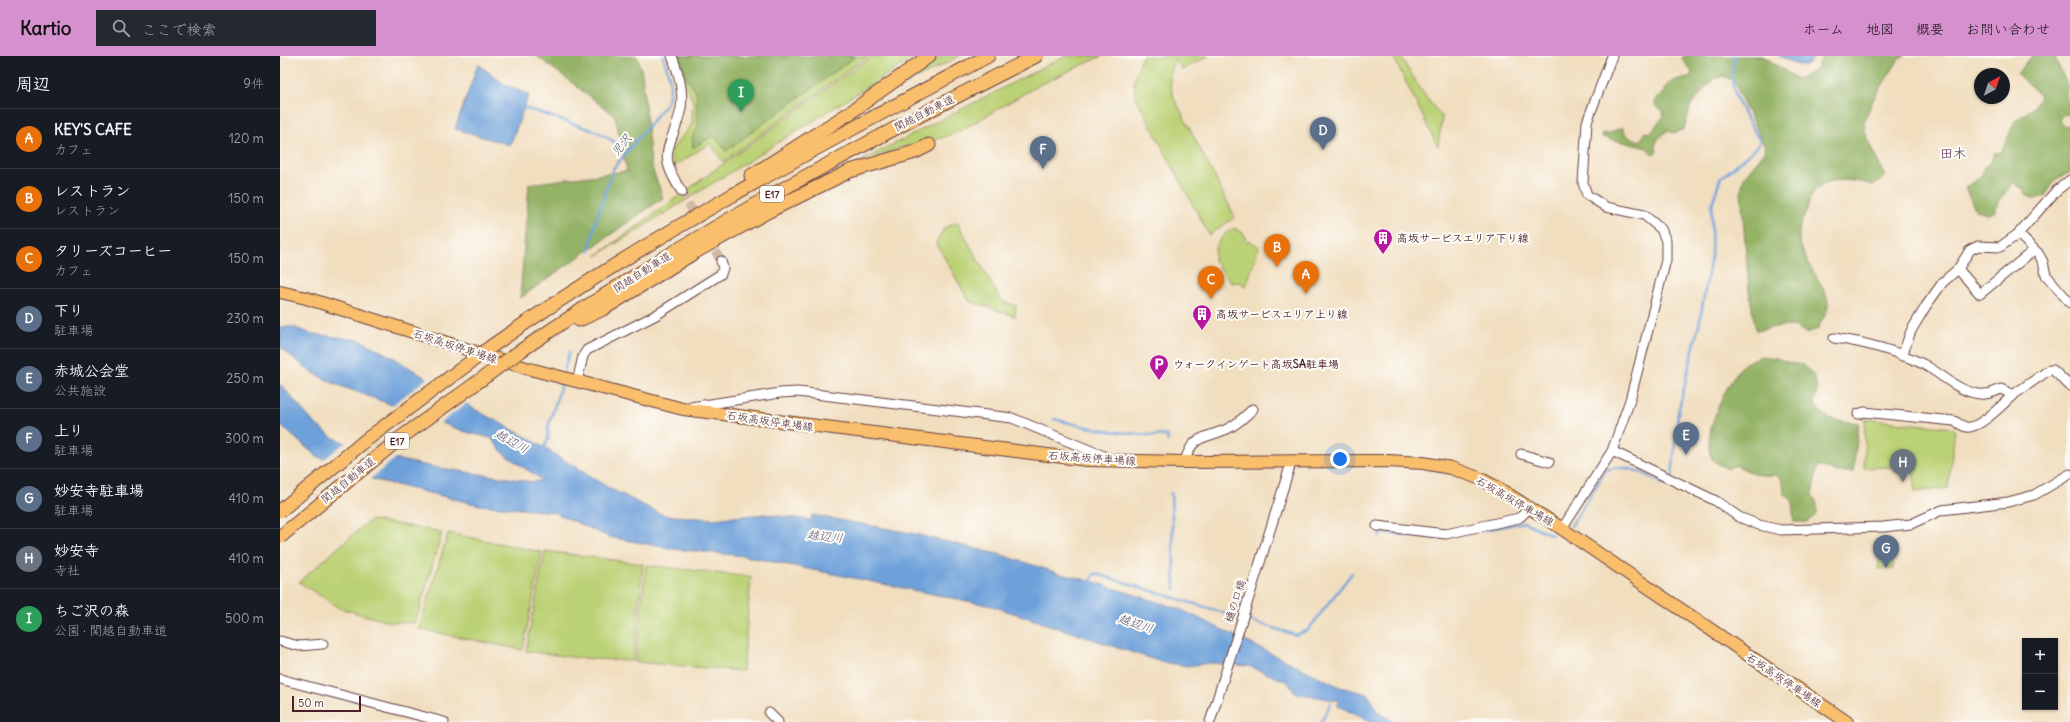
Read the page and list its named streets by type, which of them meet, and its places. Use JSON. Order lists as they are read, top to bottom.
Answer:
{
  "streets": {
    "highway": ["関越自動車道", "E17"],
    "main road": ["石坂高坂停車場線"],
    "street": ["樋の口橋"]
  },
  "crossings": [
    ["石坂高坂停車場線", "樋の口橋"]
  ],
  "districts": ["田木"],
  "water": ["児沢", "越辺川"],
  "places": {
    "building": ["高坂サービスエリア下り線", "高坂サービスエリア上り線"],
    "parking": ["ウォークインゲート高坂SA駐車場"]
  },
  "scale_bar": "50 m",
  "north": "top right",
  "page": {
    "header": "Kartio",
    "search": "ここで検索",
    "nav": [
      "ホーム",
      "地図",
      "概要",
      "お問い合わせ"
    ],
    "heading": ["周辺", "9件"],
    "pins": [
      "I",
      "D",
      "F",
      "B",
      "A",
      "C",
      "E",
      "H",
      "G"
    ],
    "list": [
      {
        "mark": "A",
        "name": "KEY'S CAFE",
        "note": "カフェ",
        "value": "120 m"
      },
      {
        "mark": "B",
        "name": "レストラン",
        "note": "レストラン",
        "value": "150 m"
      },
      {
        "mark": "C",
        "name": "タリーズコーヒー",
        "note": "カフェ",
        "value": "150 m"
      },
      {
        "mark": "D",
        "name": "下り",
        "note": "駐車場",
        "value": "230 m"
      },
      {
        "mark": "E",
        "name": "赤城公会堂",
        "note": "公共施設",
        "value": "250 m"
      },
      {
        "mark": "F",
        "name": "上り",
        "note": "駐車場",
        "value": "300 m"
      },
      {
        "mark": "G",
        "name": "妙安寺駐車場",
        "note": "駐車場",
        "value": "410 m"
      },
      {
        "mark": "H",
        "name": "妙安寺",
        "note": "寺社",
        "value": "410 m"
      },
      {
        "mark": "I",
        "name": "ちご沢の森",
        "note": "公園 · 関越自動車道",
        "value": "500 m"
      }
    ],
    "map_buttons": ["+", "−"],
    "scale": "50 m"
  }
}
